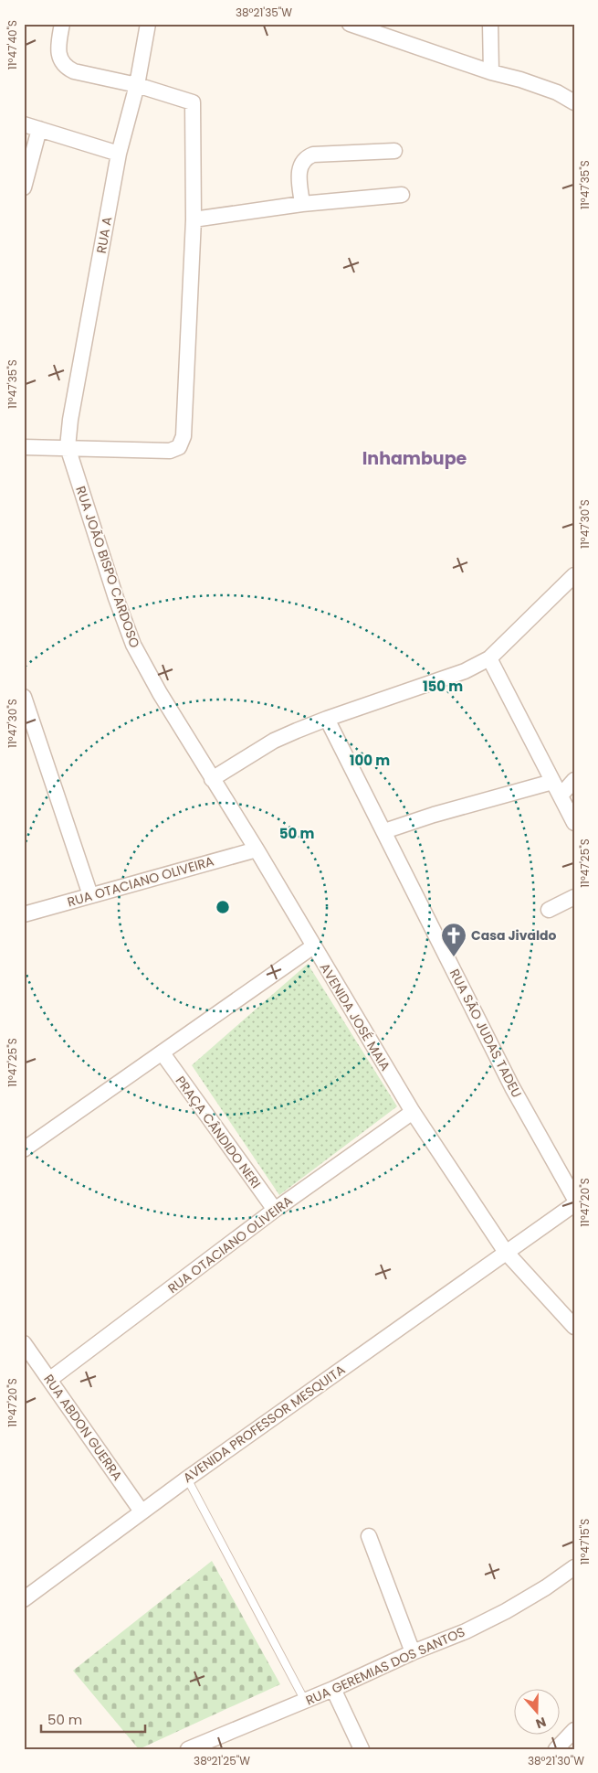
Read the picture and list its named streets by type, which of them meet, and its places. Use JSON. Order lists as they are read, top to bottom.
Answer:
{
  "streets": {
    "street": [
      "RUA A",
      "RUA JOÃO BISPO CARDOSO",
      "RUA OTACIANO OLIVEIRA",
      "AVENIDA JOSÉ MAIA",
      "RUA SÃO JUDAS TADEU",
      "PRAÇA CÂNDIDO NERI",
      "AVENIDA PROFESSOR MESQUITA",
      "RUA ABDON GUERRA",
      "RUA GEREMIAS DOS SANTOS"
    ]
  },
  "crossings": [
    ["RUA A", "RUA JOÃO BISPO CARDOSO"],
    ["RUA JOÃO BISPO CARDOSO", "AVENIDA JOSÉ MAIA"],
    ["RUA OTACIANO OLIVEIRA", "AVENIDA JOSÉ MAIA"],
    ["RUA OTACIANO OLIVEIRA", "PRAÇA CÂNDIDO NERI"],
    ["RUA OTACIANO OLIVEIRA", "RUA ABDON GUERRA"],
    ["AVENIDA JOSÉ MAIA", "AVENIDA PROFESSOR MESQUITA"],
    ["AVENIDA PROFESSOR MESQUITA", "RUA ABDON GUERRA"]
  ],
  "districts": ["Inhambupe"],
  "places": {
    "church": ["Casa Jivaldo"]
  },
  "scale_bar": "50 m",
  "north": "bottom",
  "coordinates": [
    "38°21'35\"W",
    "11°47'40\"S",
    "11°47'35\"S",
    "11°47'30\"S",
    "11°47'25\"S",
    "11°47'20\"S",
    "11°47'15\"S",
    "38°21'25\"W",
    "38°21'30\"W"
  ],
  "rings": ["150 m", "100 m", "50 m"]
}
